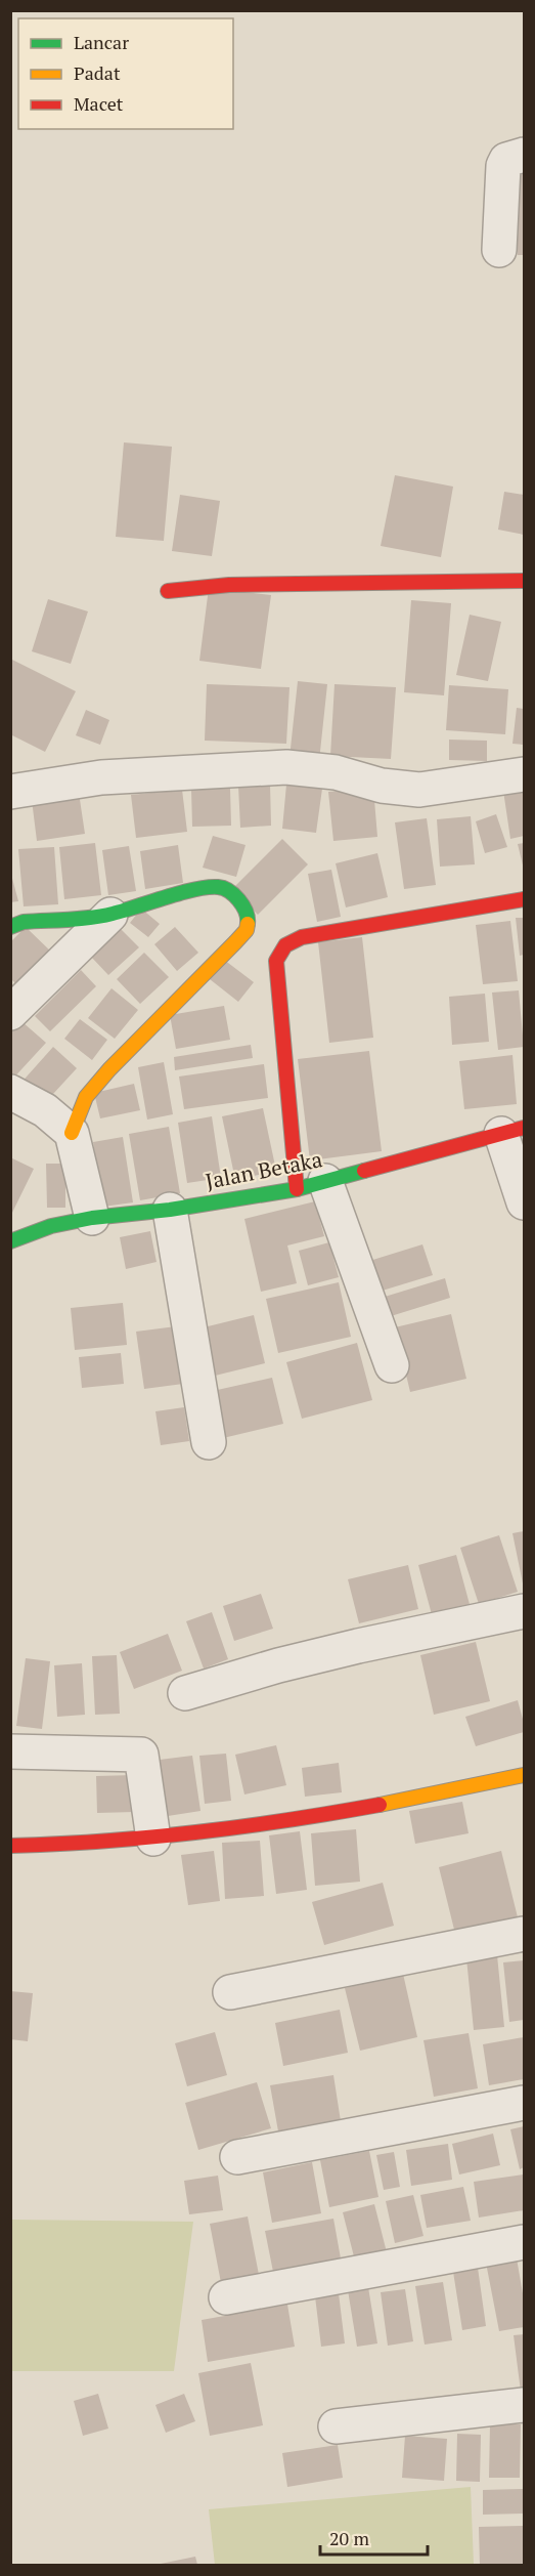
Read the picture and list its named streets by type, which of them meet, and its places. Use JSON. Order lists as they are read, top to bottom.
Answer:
{
  "streets": {
    "street": ["Jalan Betaka"]
  },
  "legend": ["Lancar", "Padat", "Macet"],
  "scale_bar": "20 m"
}
